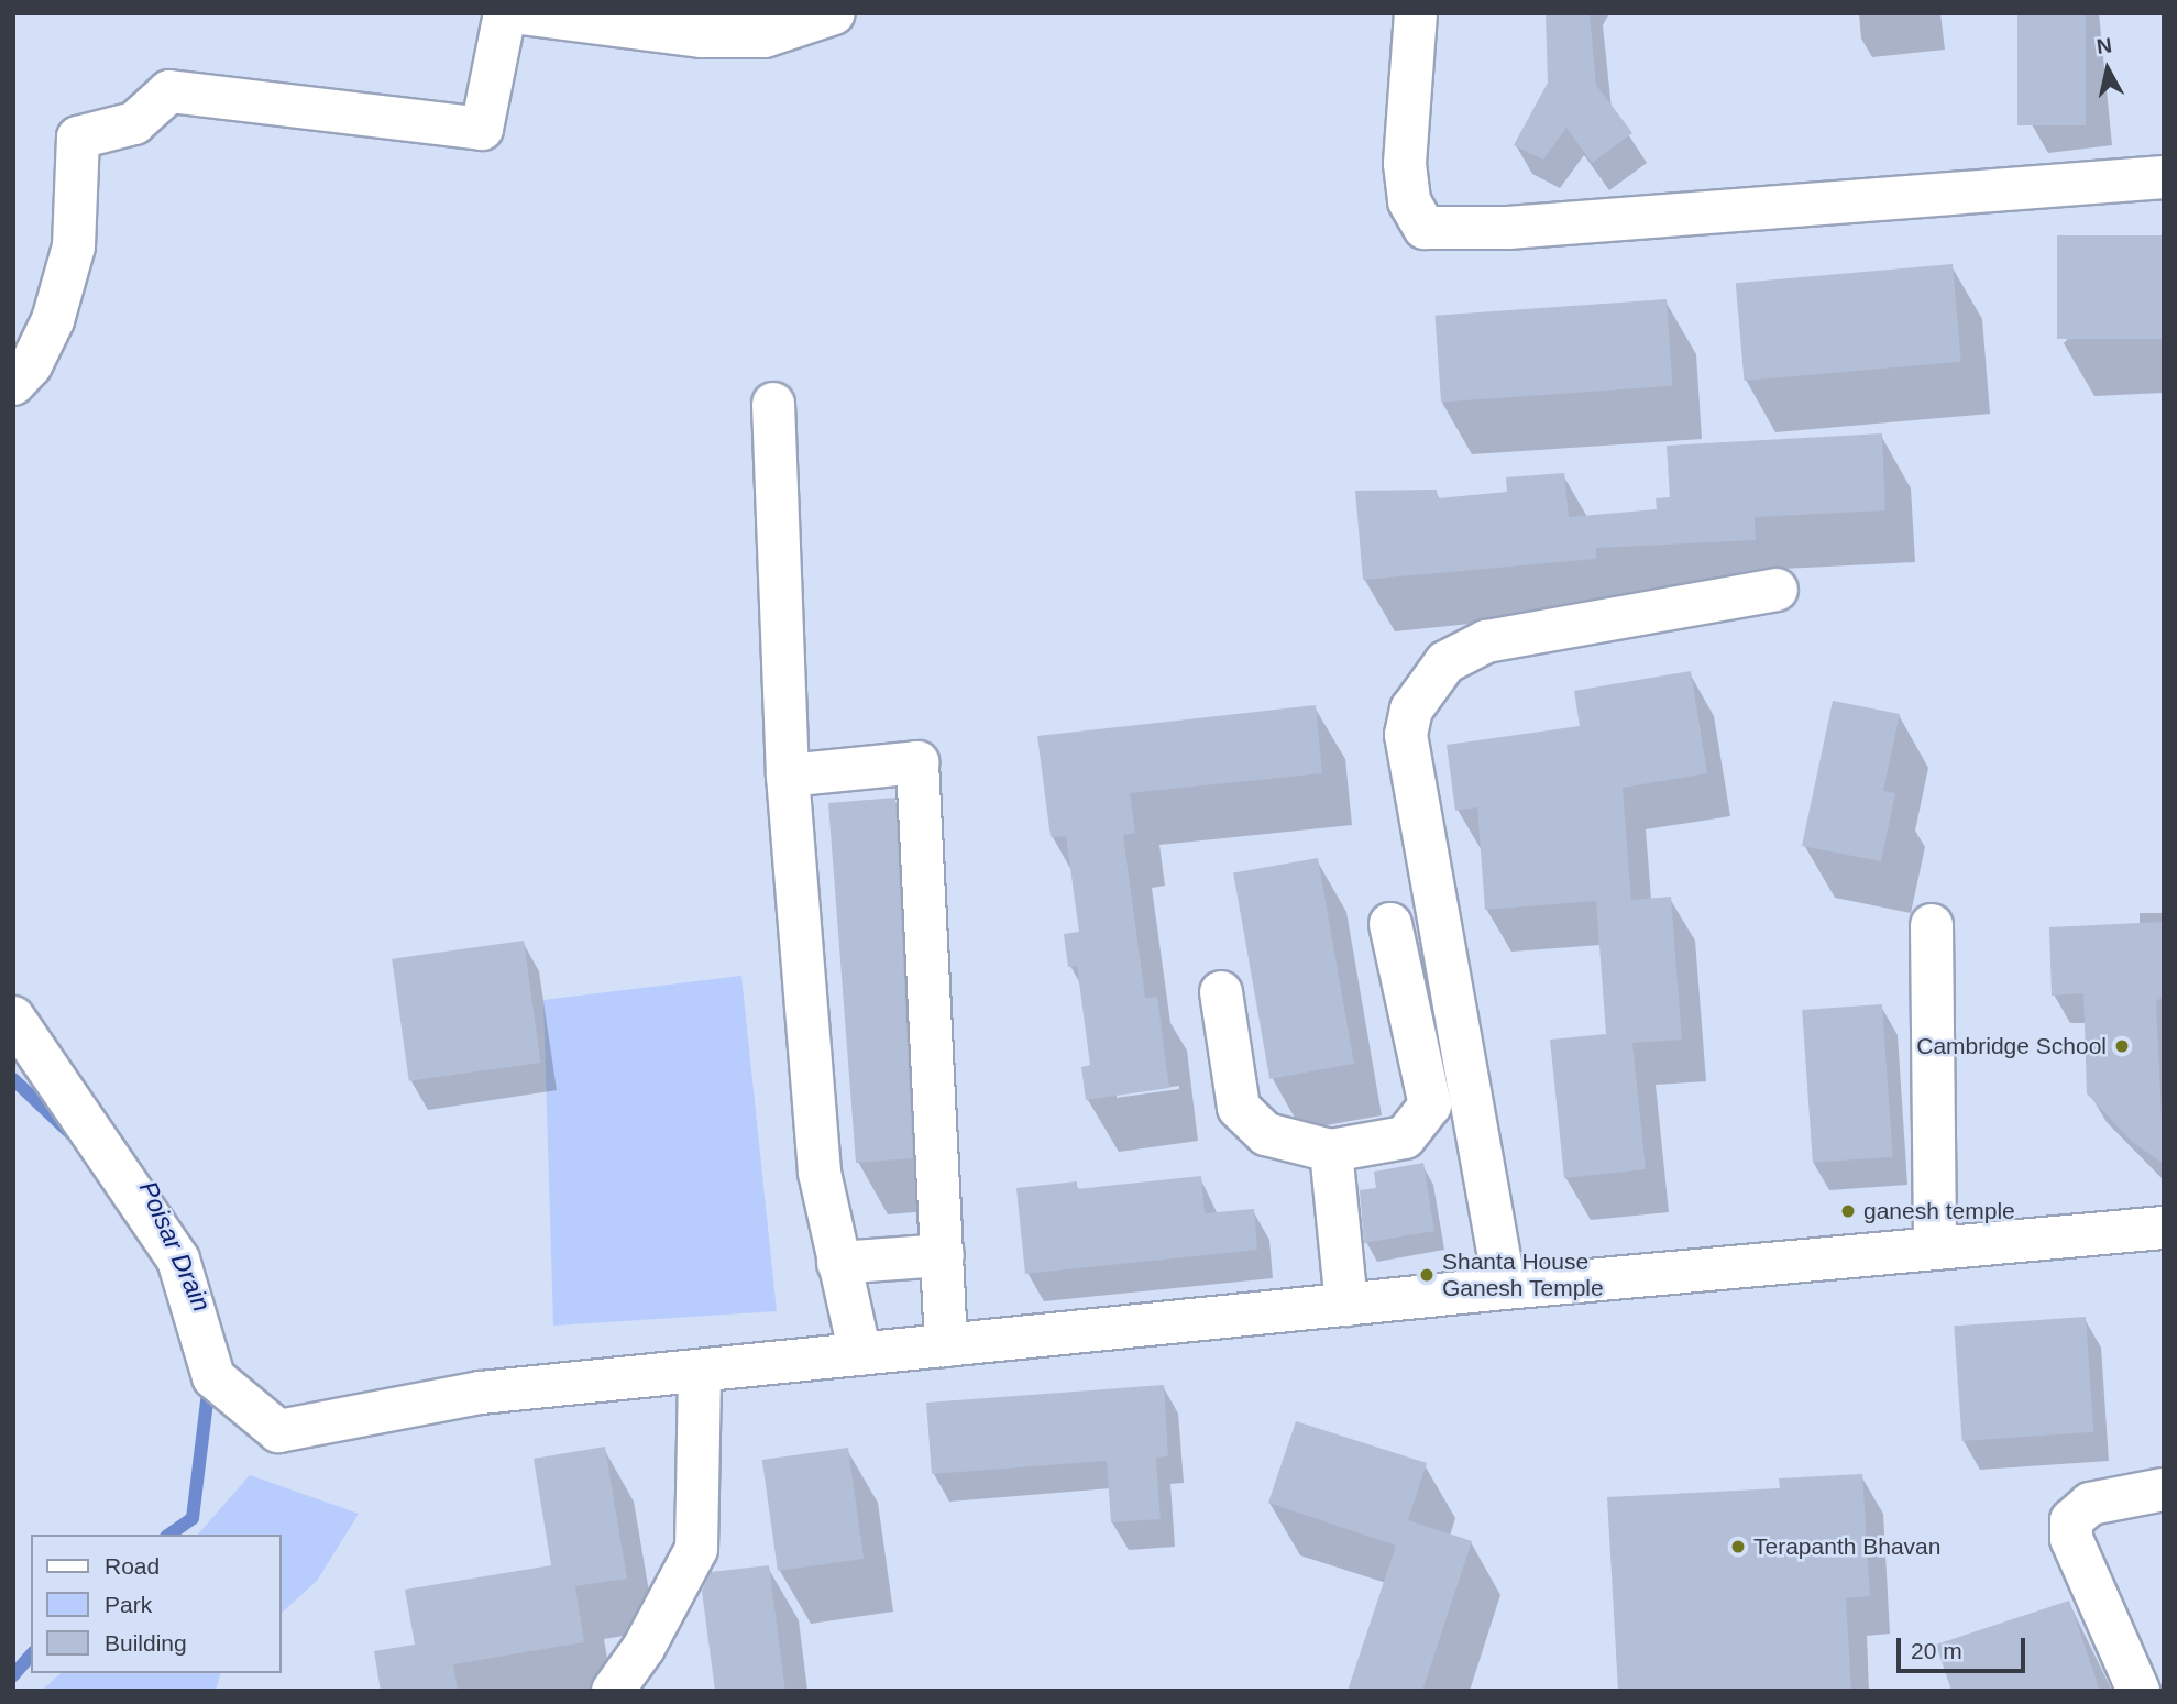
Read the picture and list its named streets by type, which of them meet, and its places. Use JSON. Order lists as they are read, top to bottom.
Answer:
{
  "water": ["Poisar Drain"],
  "places": [
    "Cambridge School",
    "ganesh temple",
    "Shanta House Ganesh Temple",
    "Terapanth Bhavan"
  ],
  "legend": ["Road", "Park", "Building"],
  "scale_bar": "20 m",
  "north": "top"
}
